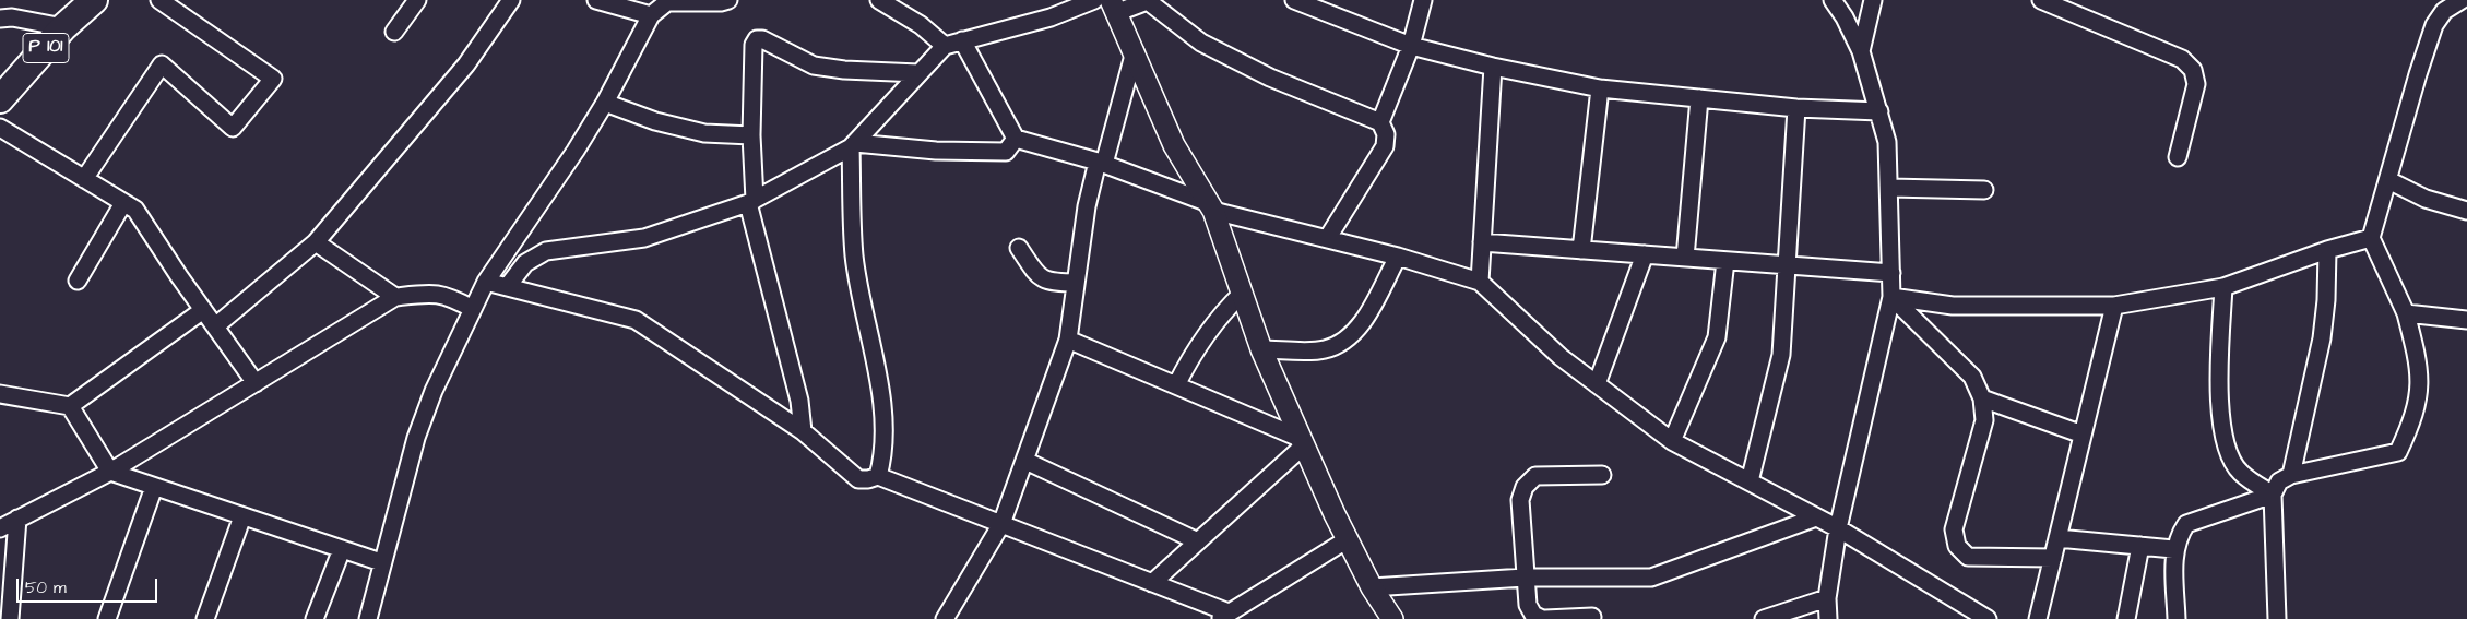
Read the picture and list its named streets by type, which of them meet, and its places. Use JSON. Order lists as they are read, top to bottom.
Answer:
{
  "streets": {
    "main road": ["P 101"]
  },
  "scale_bar": "50 m"
}
